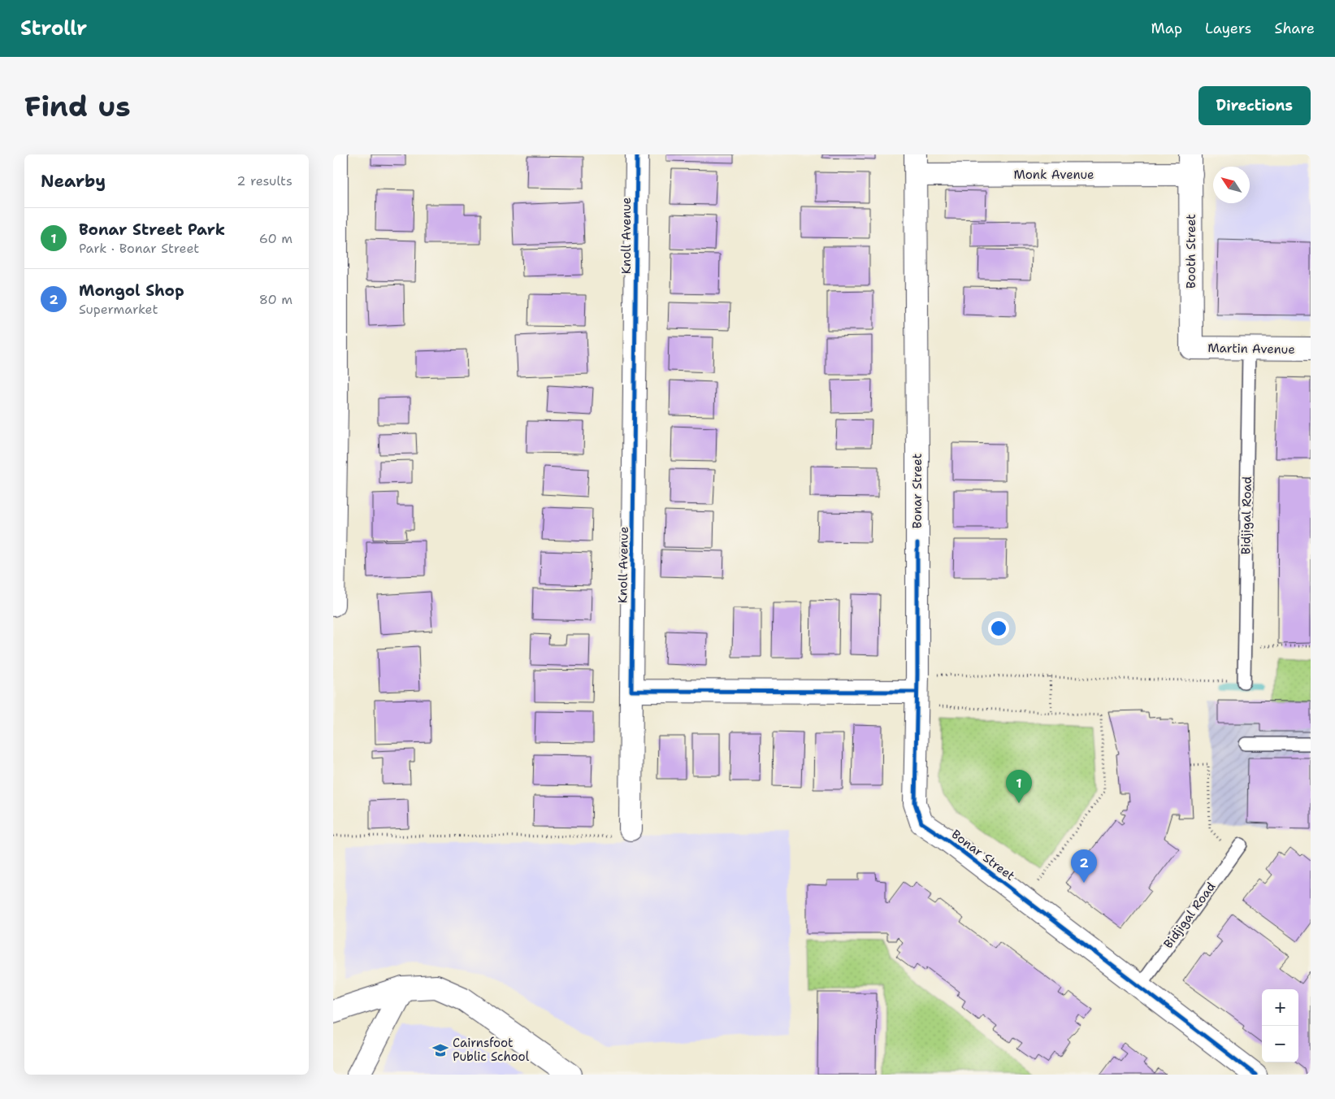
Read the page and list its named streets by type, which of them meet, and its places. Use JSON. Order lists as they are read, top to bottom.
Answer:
{
  "streets": {
    "street": [
      "Monk Avenue",
      "Knoll Avenue",
      "Booth Street",
      "Martin Avenue",
      "Bonar Street"
    ],
    "lane": ["Bidjigal Road"]
  },
  "crossings": [
    ["Monk Avenue", "Booth Street"],
    ["Monk Avenue", "Bonar Street"],
    ["Booth Street", "Martin Avenue"],
    ["Martin Avenue", "Bidjigal Road"],
    ["Bonar Street", "Bidjigal Road"]
  ],
  "places": {
    "school or university": ["Cairnsfoot Public School"]
  },
  "north": "top left",
  "page": {
    "header": "Strollr",
    "nav": ["Map", "Layers", "Share"],
    "buttons": "Directions",
    "title": "Find us",
    "heading": ["Nearby", "2 results"],
    "list": [
      {
        "mark": "1",
        "name": "Bonar Street Park",
        "note": "Park · Bonar Street",
        "value": "60 m"
      },
      {
        "mark": "2",
        "name": "Mongol Shop",
        "note": "Supermarket",
        "value": "80 m"
      }
    ],
    "pins": ["1", "2"],
    "map_buttons": ["+", "−"]
  }
}
